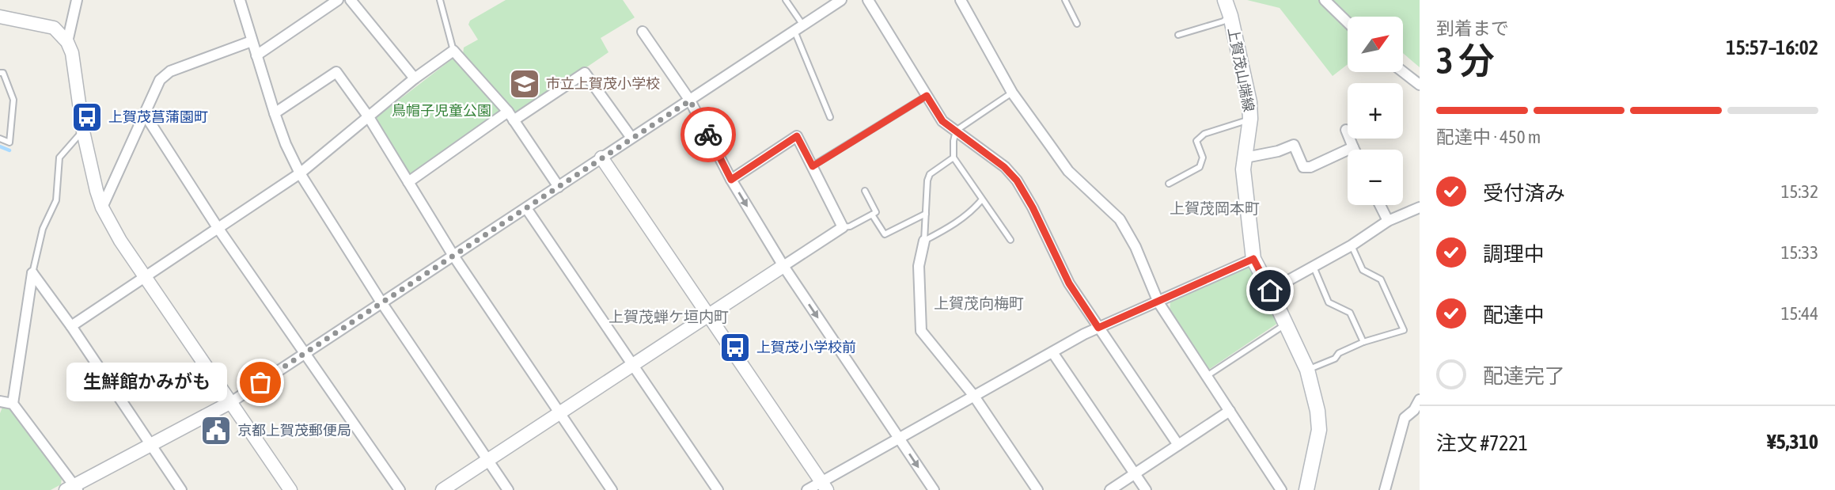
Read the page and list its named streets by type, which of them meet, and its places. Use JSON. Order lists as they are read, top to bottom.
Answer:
{
  "streets": {
    "main road": ["上賀茂山端線"]
  },
  "districts": ["上賀茂岡本町", "上賀茂向梅町", "上賀茂蝉ケ垣内町"],
  "parks": ["鳥帽子児童公園"],
  "places": {
    "school or university": ["市立上賀茂小学校"],
    "bus stop": ["上賀茂菖蒲園町", "上賀茂小学校前"],
    "other": ["生鮮館かみがも"],
    "public building": ["京都上賀茂郵便局"]
  },
  "north": "top right",
  "page": {
    "heading": ["3 分", "到着まで", "15:57–16:02"],
    "panel": ["注文 #7221", "¥5,310"],
    "map_buttons": ["+", "−"],
    "bar": "配達中 · 450 m",
    "list": [
      ["受付済み", "15:32"],
      ["調理中", "15:33"],
      ["配達中", "15:44"],
      "配達完了"
    ],
    "bubble": "生鮮館かみがも"
  }
}
